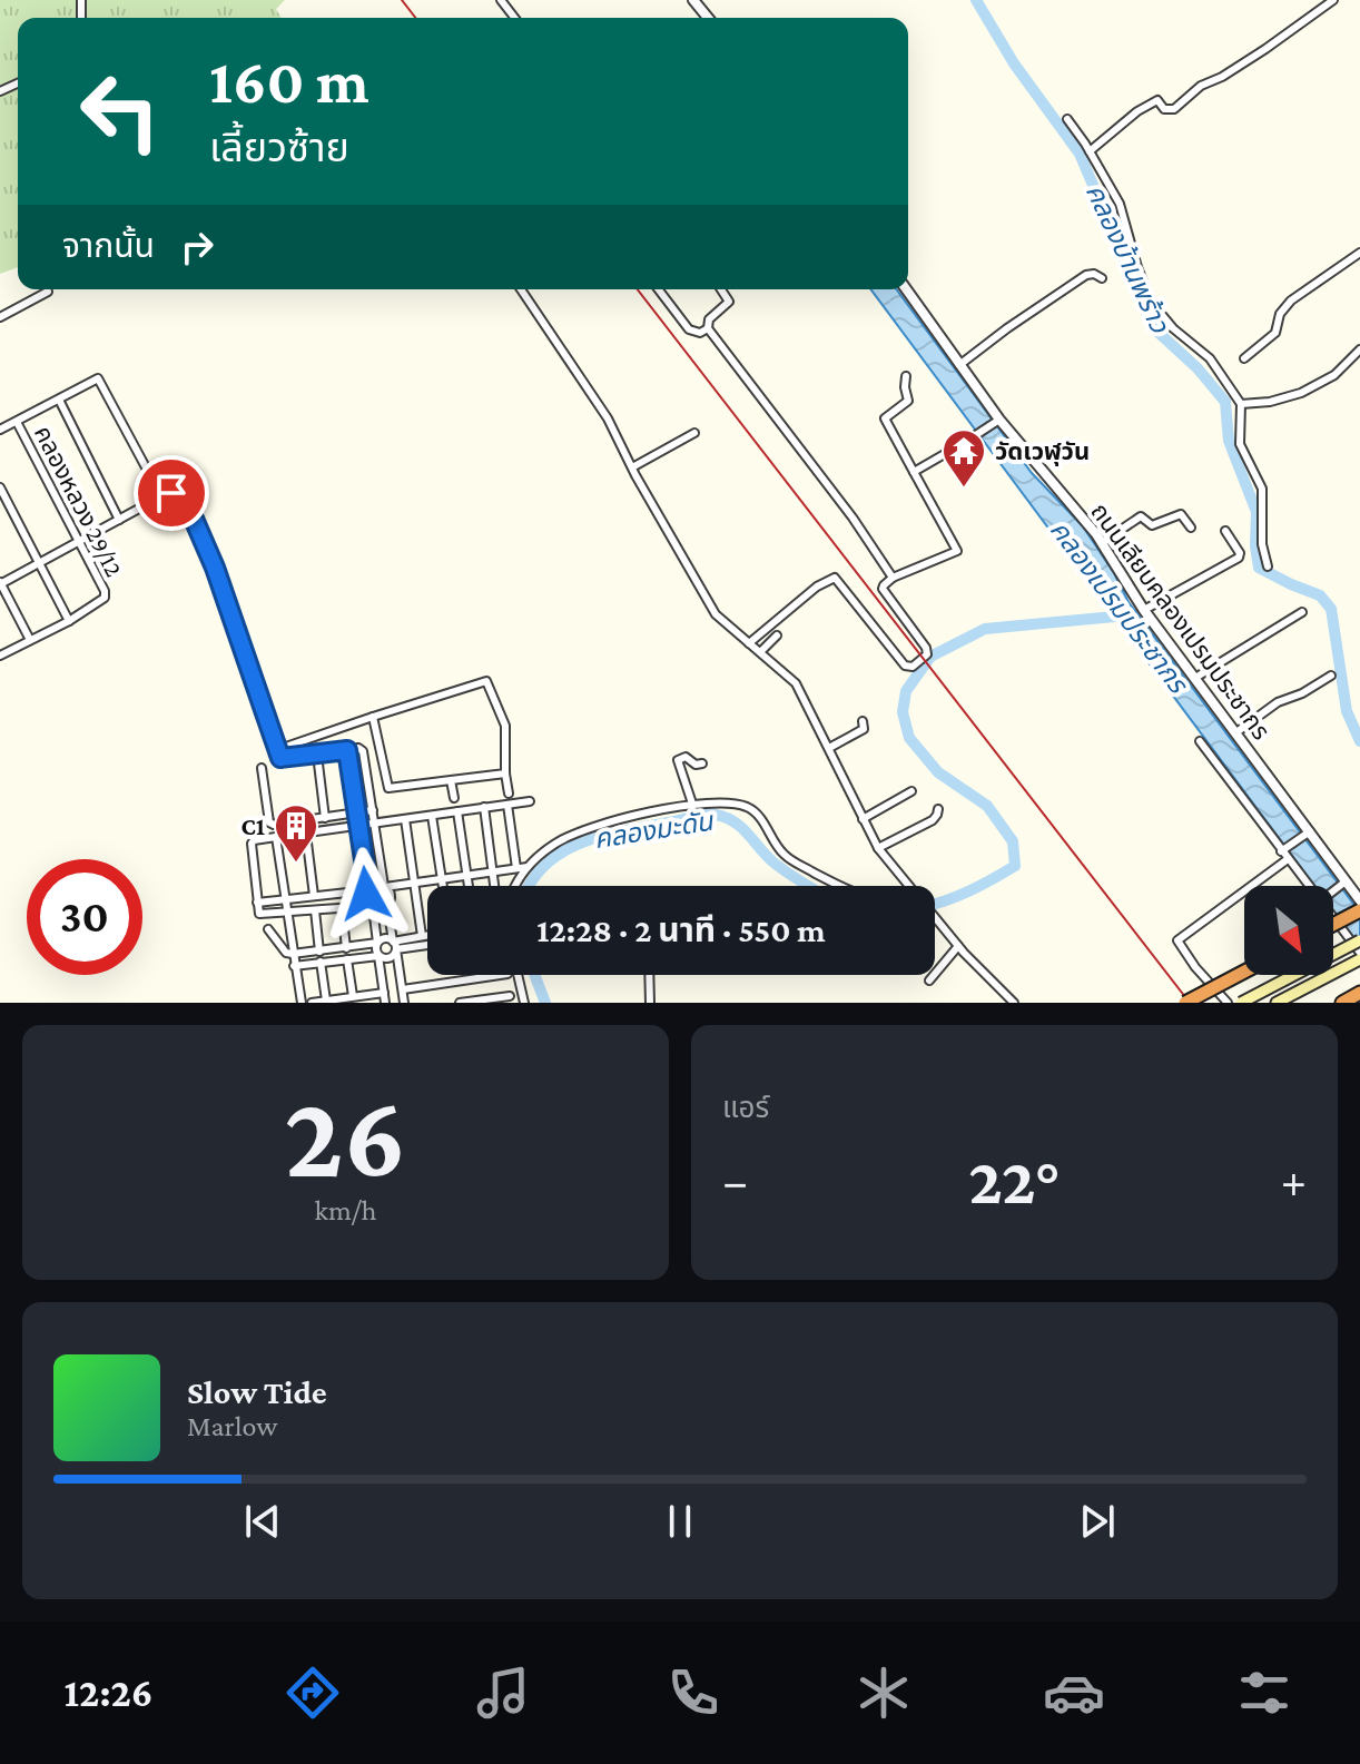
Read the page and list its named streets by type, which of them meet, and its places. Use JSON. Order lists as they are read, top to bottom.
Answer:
{
  "streets": {
    "street": ["คลองหลวง 29/12", "ถนนเลียบคลองเปรมประชากร"]
  },
  "water": ["คลองบ้านพร้าว", "คลองเปรมประชากร", "คลองมะดัน"],
  "places": {
    "temple": ["วัดเวฬุวัน"],
    "building": ["C1"]
  },
  "north": "bottom right",
  "page": {
    "turn": ["160 m", "เลี้ยวซ้าย"],
    "then": "จากนั้น",
    "limit": "30",
    "trip": "12:28 · 2 นาที · 550 m",
    "tile": [
      ["26", "km/h"],
      "แอร์"
    ],
    "heat": ["−", "22°", "+"],
    "song": ["Slow Tide", "Marlow"],
    "tabs": "12:26"
  }
}
